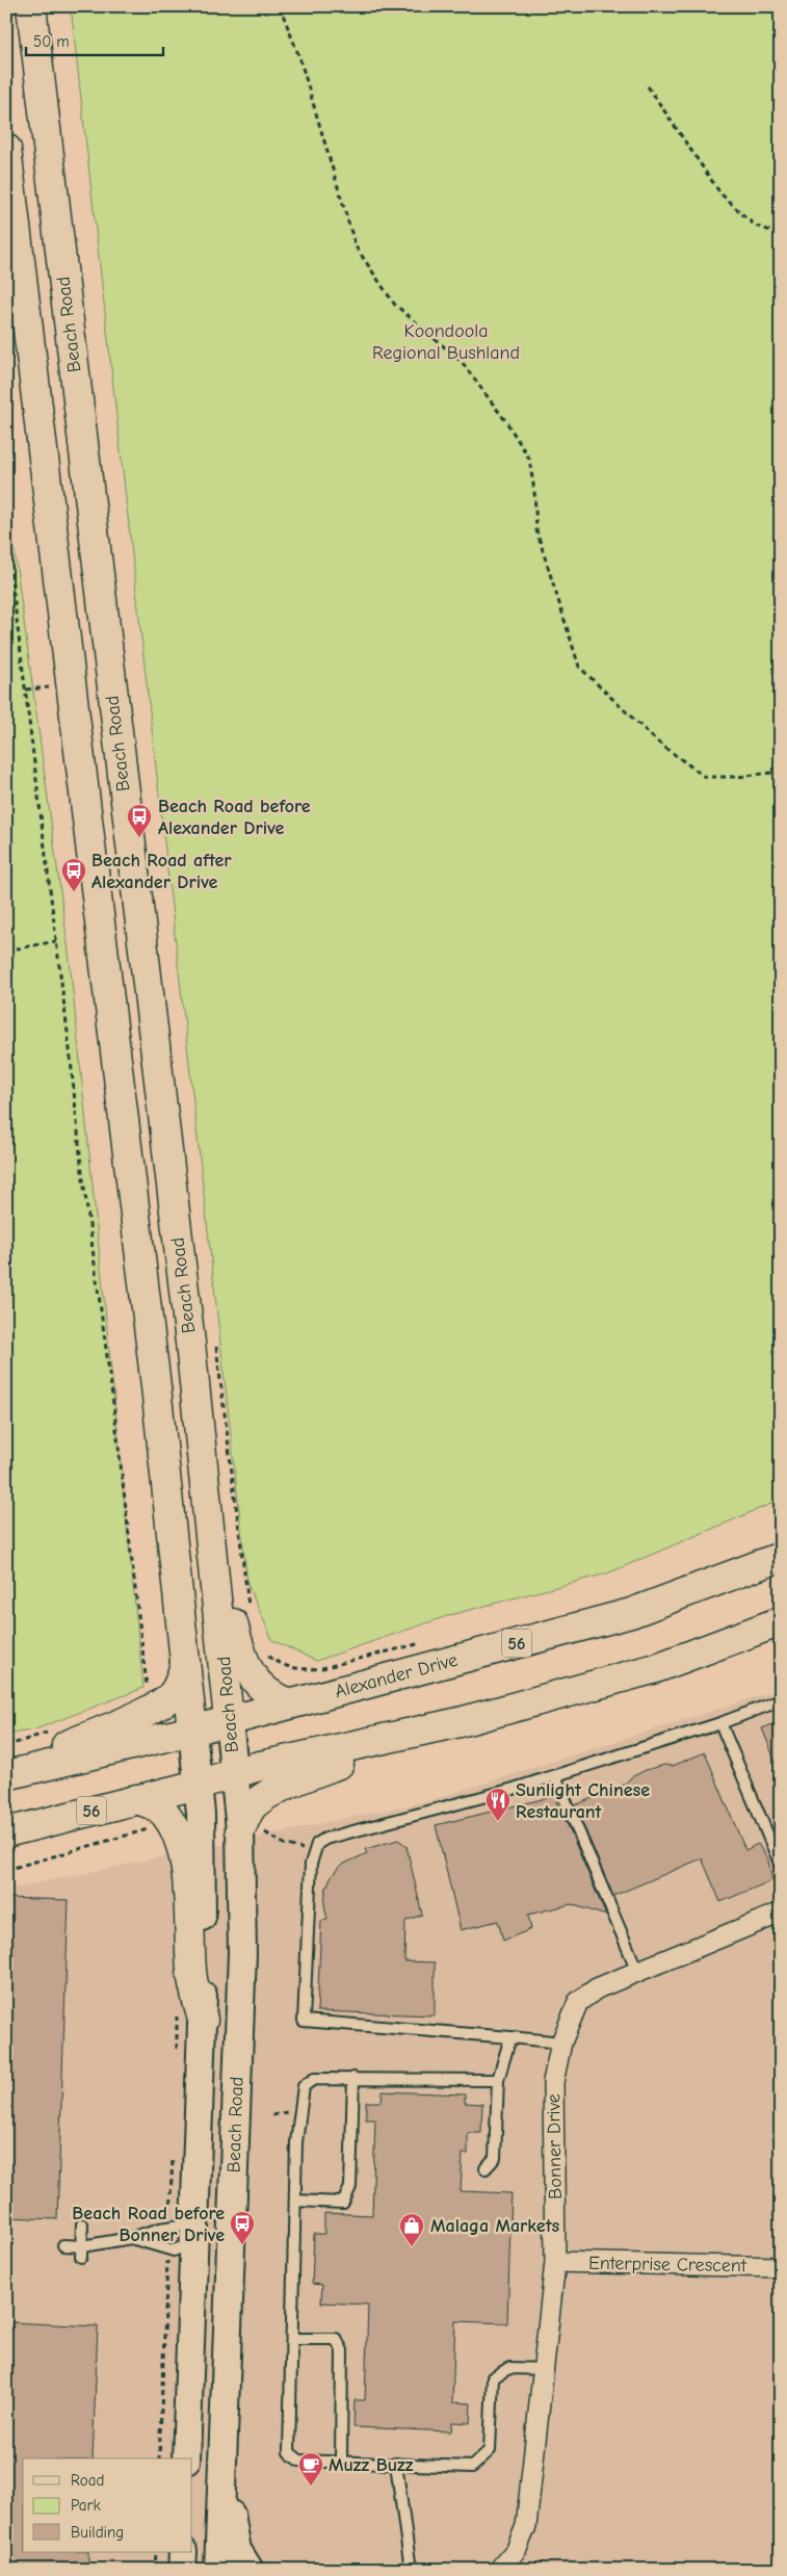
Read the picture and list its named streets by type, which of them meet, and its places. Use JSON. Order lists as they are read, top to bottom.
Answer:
{
  "streets": {
    "main road": ["Beach Road", "56", "Alexander Drive"],
    "street": ["Bonner Drive", "Enterprise Crescent"]
  },
  "crossings": [
    ["Beach Road", "56"],
    ["Beach Road", "Alexander Drive"],
    ["Bonner Drive", "Enterprise Crescent"]
  ],
  "parks": ["Koondoola Regional Bushland"],
  "places": {
    "bus stop": ["Beach Road before Alexander Drive", "Beach Road after Alexander Drive", "Beach Road before Bonner Drive"],
    "restaurant": ["Sunlight Chinese Restaurant"],
    "shop": ["Malaga Markets"],
    "cafe": ["Muzz Buzz"]
  },
  "legend": ["Road", "Park", "Building"],
  "scale_bar": "50 m"
}
